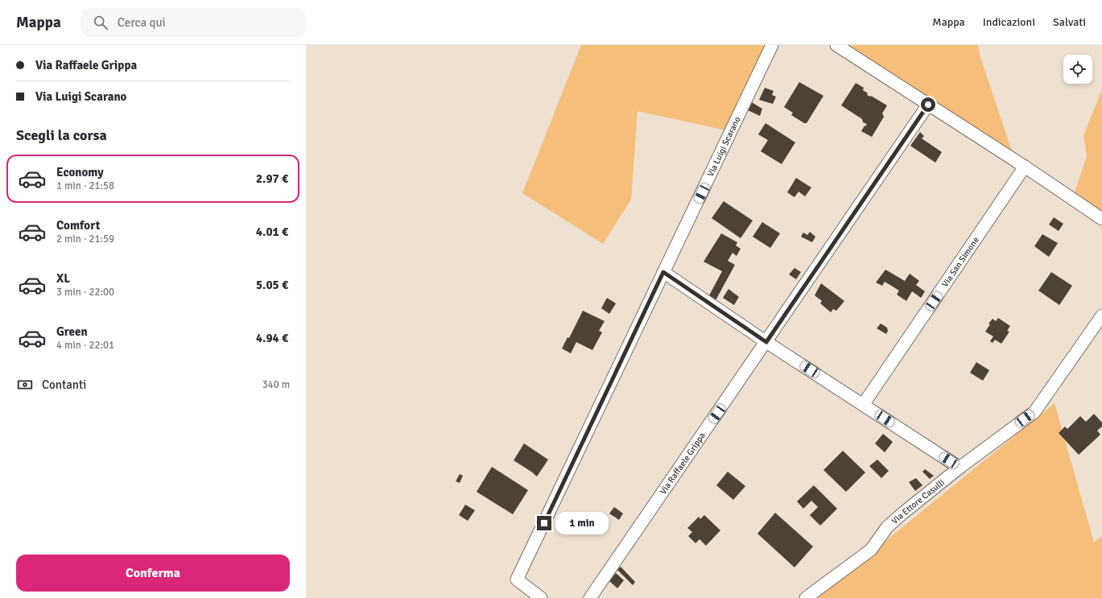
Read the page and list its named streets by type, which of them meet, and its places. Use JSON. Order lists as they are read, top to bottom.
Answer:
{
  "streets": {
    "street": [
      "Via Luigi Scarano",
      "Via San Simone",
      "Via Raffaele Grippa",
      "Via Ettore Casulli"
    ]
  },
  "page": {
    "header": "Mappa",
    "search": "Cerca qui",
    "nav": ["Mappa", "Indicazioni", "Salvati"],
    "banner": ["Via Raffaele Grippa", "Via Luigi Scarano"],
    "heading": "Scegli la corsa",
    "list": [
      {
        "name": "Economy",
        "note": "1 min · 21:58",
        "value": "2.97 €"
      },
      {
        "name": "Comfort",
        "note": "2 min · 21:59",
        "value": "4.01 €"
      },
      {
        "name": "XL",
        "note": "3 min · 22:00",
        "value": "5.05 €"
      },
      {
        "name": "Green",
        "note": "4 min · 22:01",
        "value": "4.94 €"
      }
    ],
    "pay": ["Contanti", "340 m"],
    "bubble": "1 min",
    "buttons": "Conferma"
  }
}
